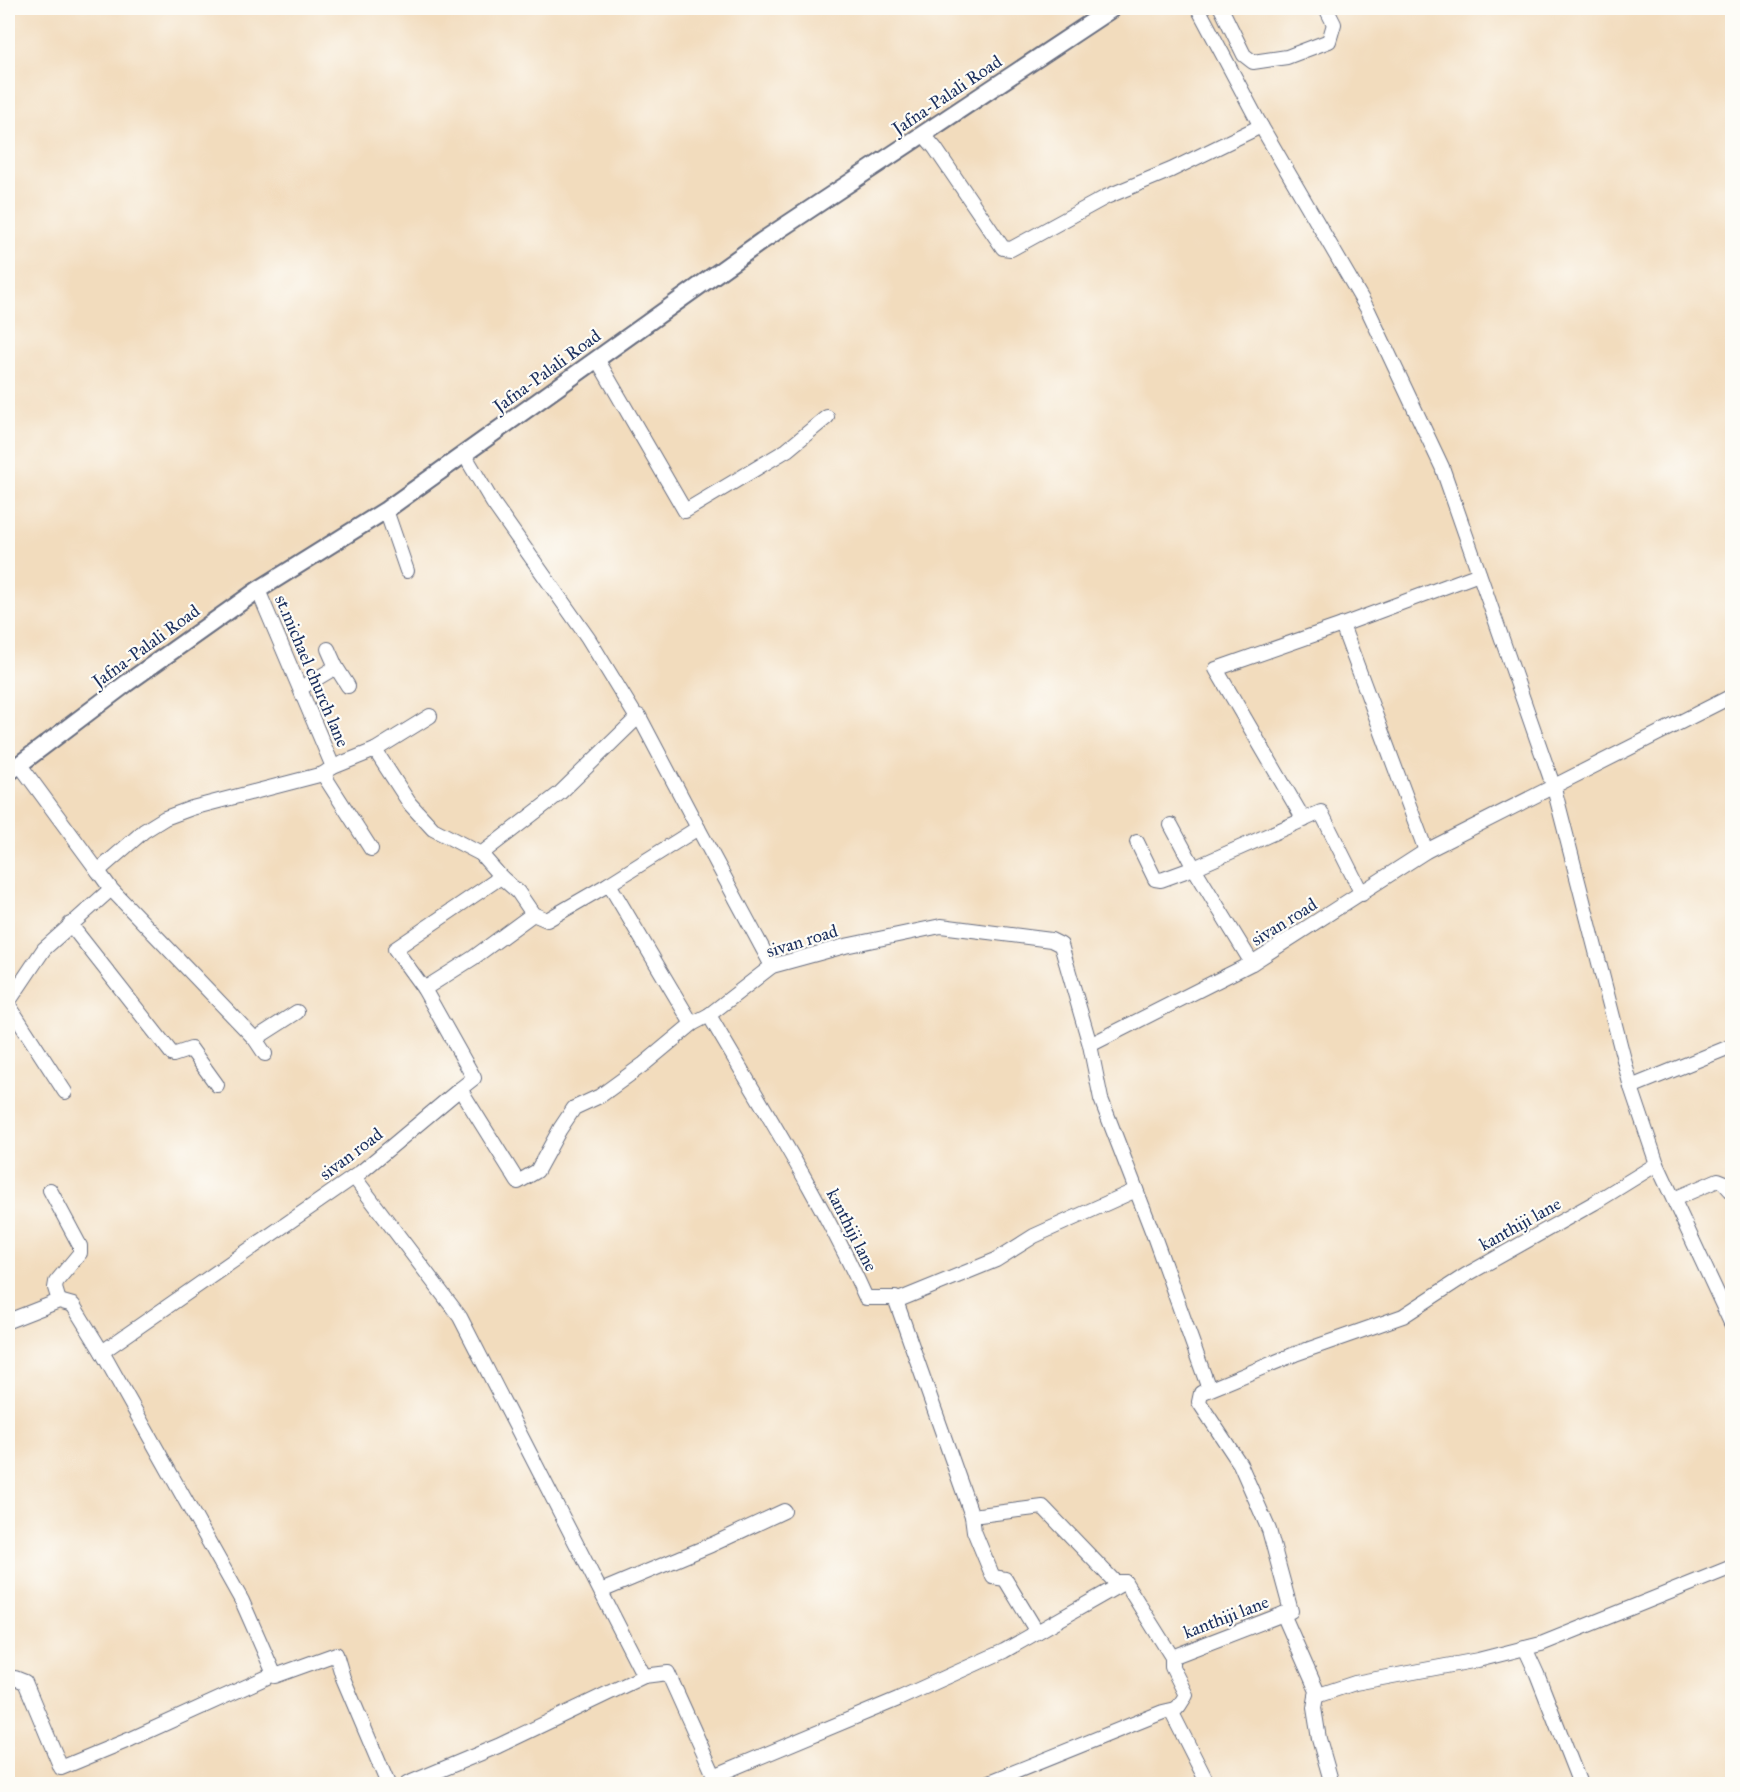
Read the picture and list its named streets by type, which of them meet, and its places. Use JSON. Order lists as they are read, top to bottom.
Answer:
{
  "streets": {
    "main road": ["Jafna-Palali Road"],
    "street": ["st.michael church lane", "sivan road", "kanthiji lane"]
  },
  "crossings": [
    ["Jafna-Palali Road", "st.michael church lane"],
    ["sivan road", "kanthiji lane"]
  ]
}
